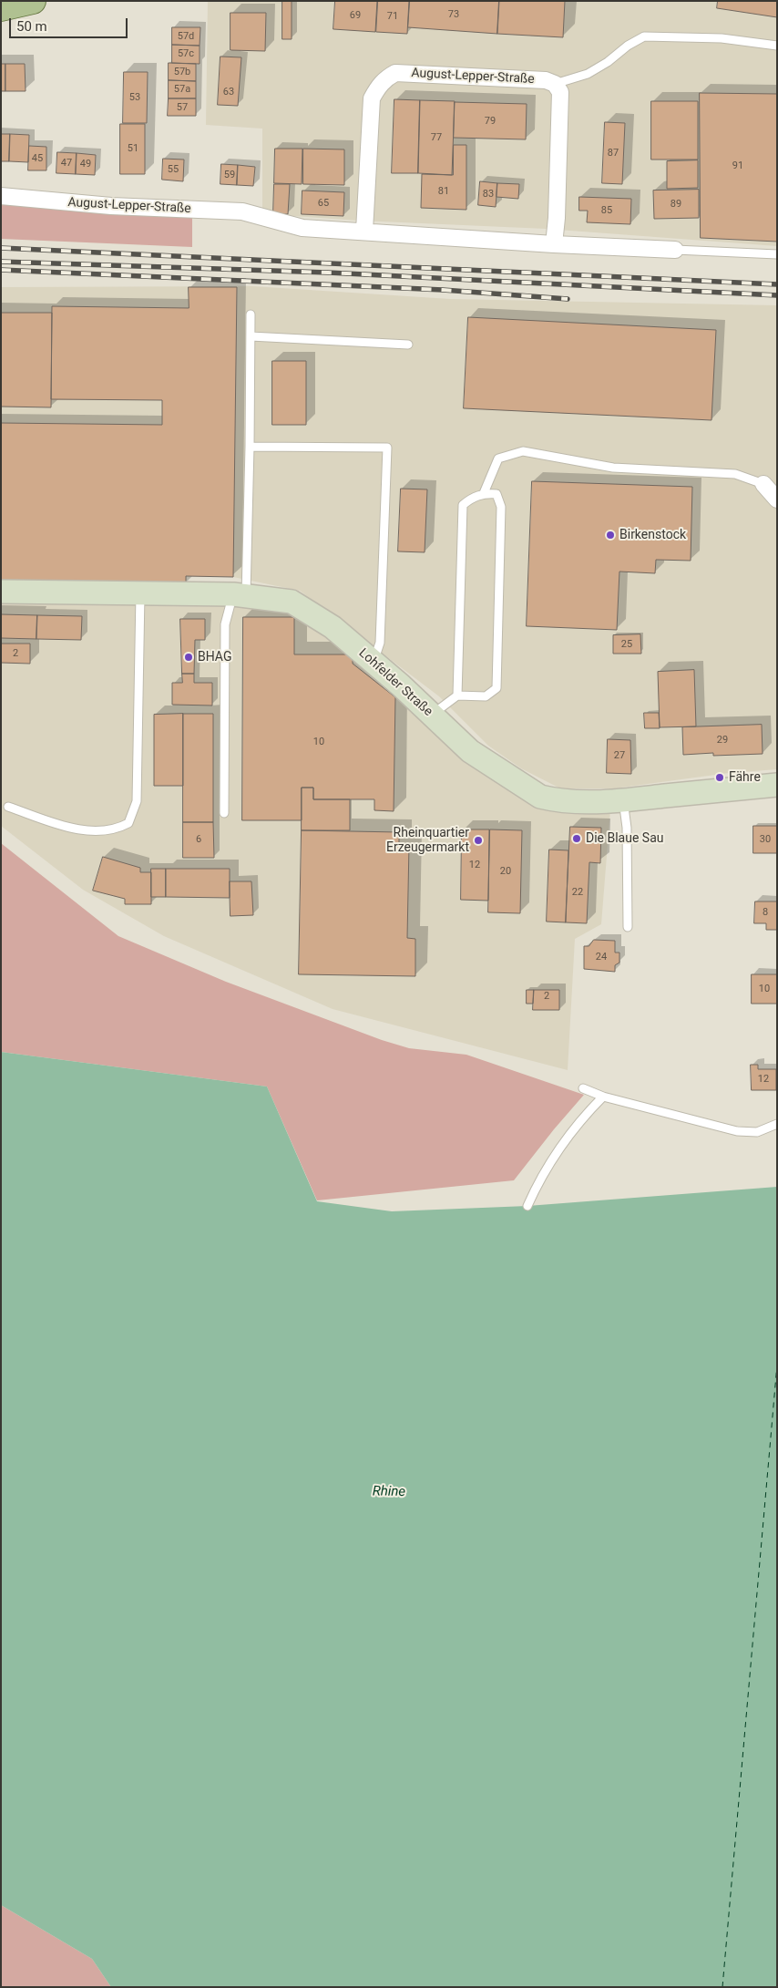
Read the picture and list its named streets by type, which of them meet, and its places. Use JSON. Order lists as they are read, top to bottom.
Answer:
{
  "streets": {
    "street": ["August-Lepper-Straße", "Lohfelder Straße"]
  },
  "water": ["Rhine"],
  "places": [
    "Birkenstock",
    "BHAG",
    "Fähre",
    "Die Blaue Sau",
    "Rheinquartier Erzeugermarkt"
  ],
  "house_numbers": [
    "73",
    "69",
    "71",
    "57d",
    "57c",
    "57b",
    "57a",
    "63",
    "53",
    "57",
    "79",
    "77",
    "51",
    "87",
    "45",
    "47",
    "49",
    "91",
    "55",
    "59",
    "81",
    "83",
    "65",
    "89",
    "85",
    "25",
    "2",
    "29",
    "10",
    "27",
    "6",
    "30",
    "12",
    "20",
    "22",
    "8",
    "24",
    "10",
    "2",
    "12"
  ],
  "scale_bar": "50 m"
}
